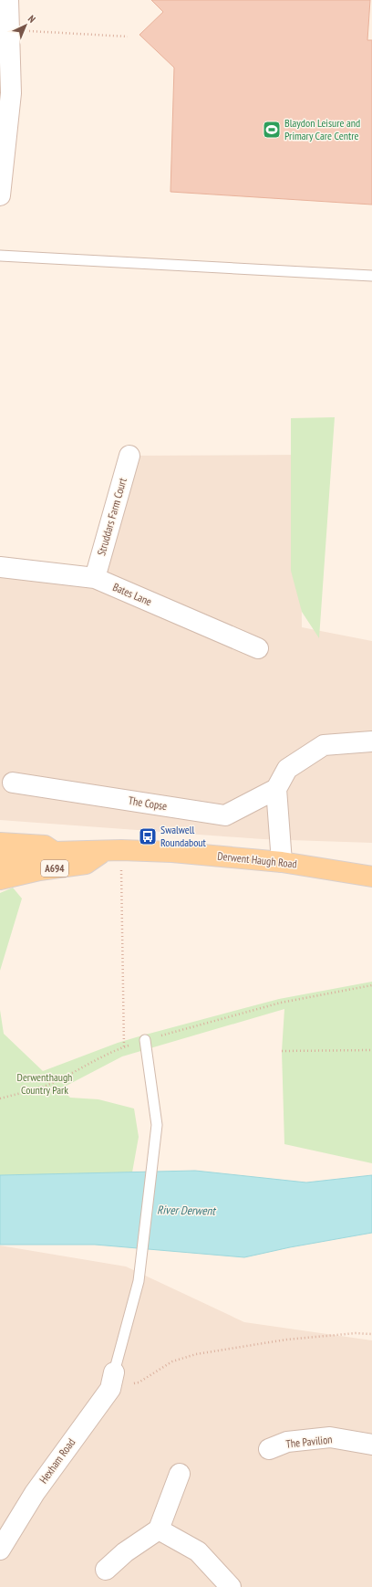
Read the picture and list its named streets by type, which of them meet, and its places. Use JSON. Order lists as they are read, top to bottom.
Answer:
{
  "streets": {
    "main road": ["Derwent Haugh Road", "A694"],
    "street": [
      "Struddars Farm Court",
      "Bates Lane",
      "The Copse",
      "The Pavilion",
      "Hexham Road"
    ]
  },
  "crossings": [
    ["Struddars Farm Court", "Bates Lane"],
    ["Derwent Haugh Road", "A694"]
  ],
  "water": ["River Derwent"],
  "parks": ["Derwenthaugh Country Park"],
  "places": {
    "sports": ["Blaydon Leisure and Primary Care Centre"],
    "bus stop": ["Swalwell Roundabout"]
  },
  "north": "top right"
}
